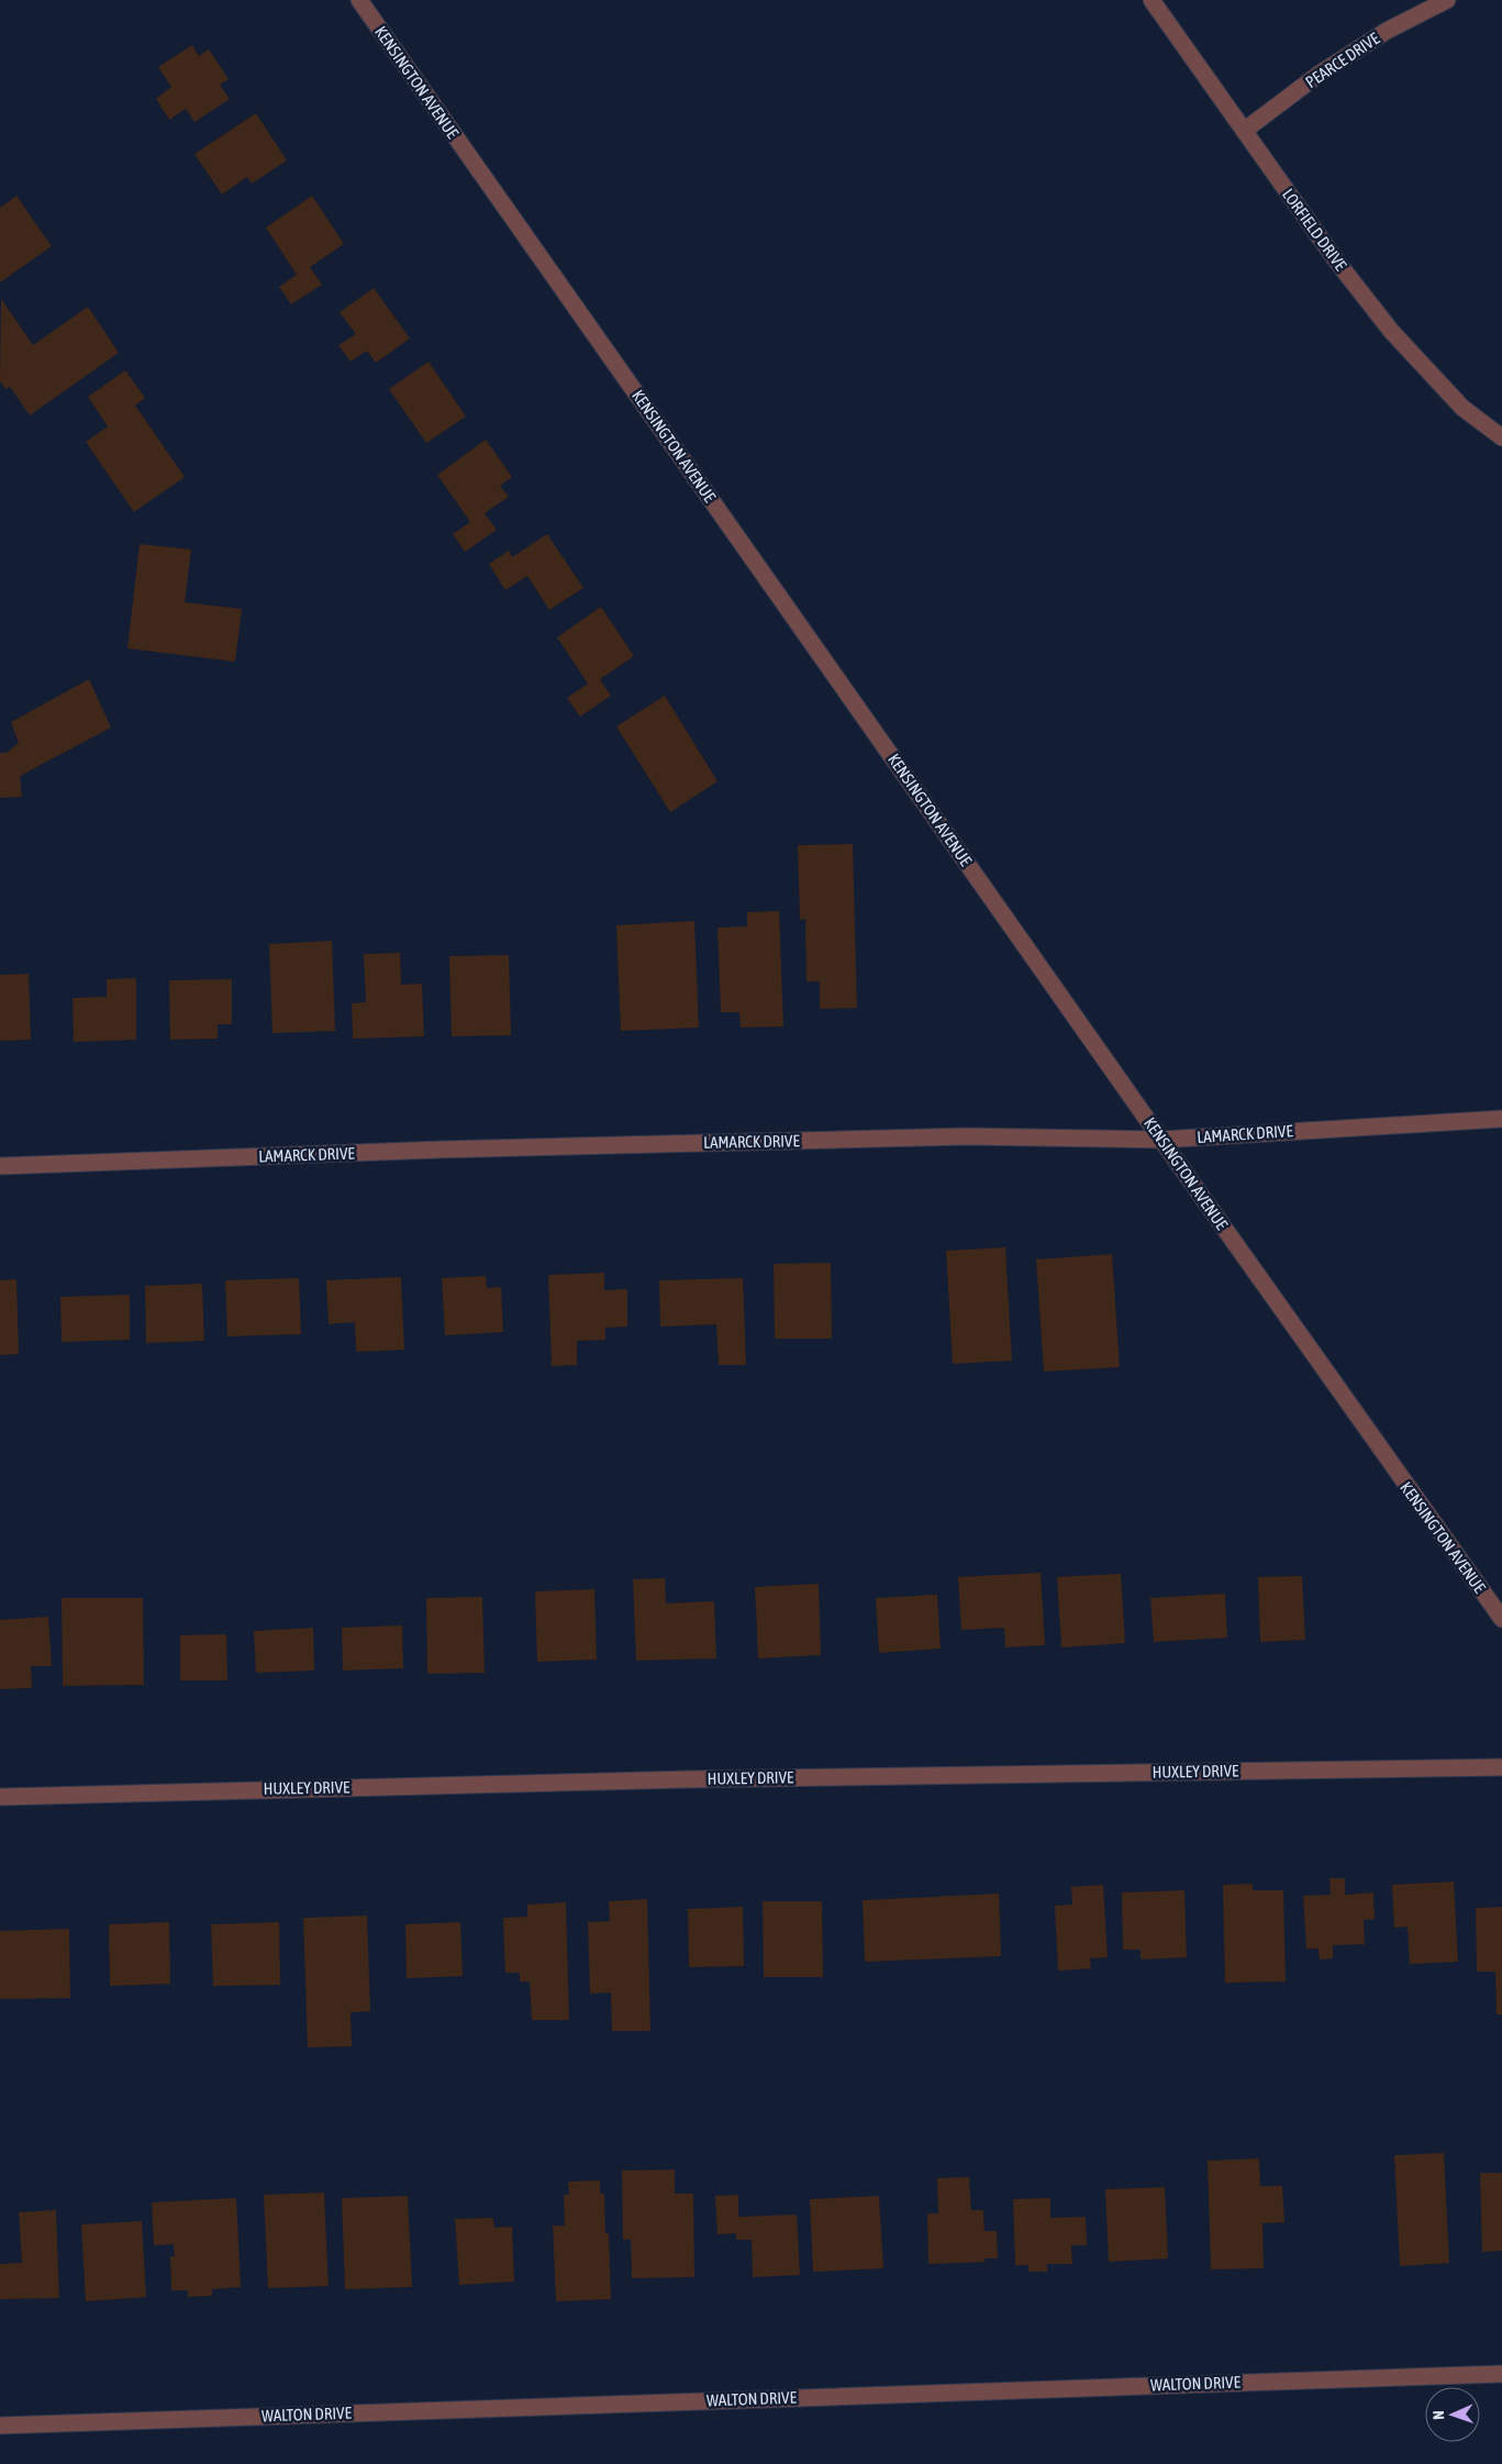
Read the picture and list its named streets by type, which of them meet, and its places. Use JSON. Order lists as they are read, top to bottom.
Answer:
{
  "streets": {
    "street": [
      "PEARCE DRIVE",
      "KENSINGTON AVENUE",
      "LORFIELD DRIVE",
      "LAMARCK DRIVE",
      "HUXLEY DRIVE",
      "WALTON DRIVE"
    ]
  },
  "crossings": [
    ["PEARCE DRIVE", "LORFIELD DRIVE"],
    ["KENSINGTON AVENUE", "LAMARCK DRIVE"]
  ],
  "north": "left"
}
